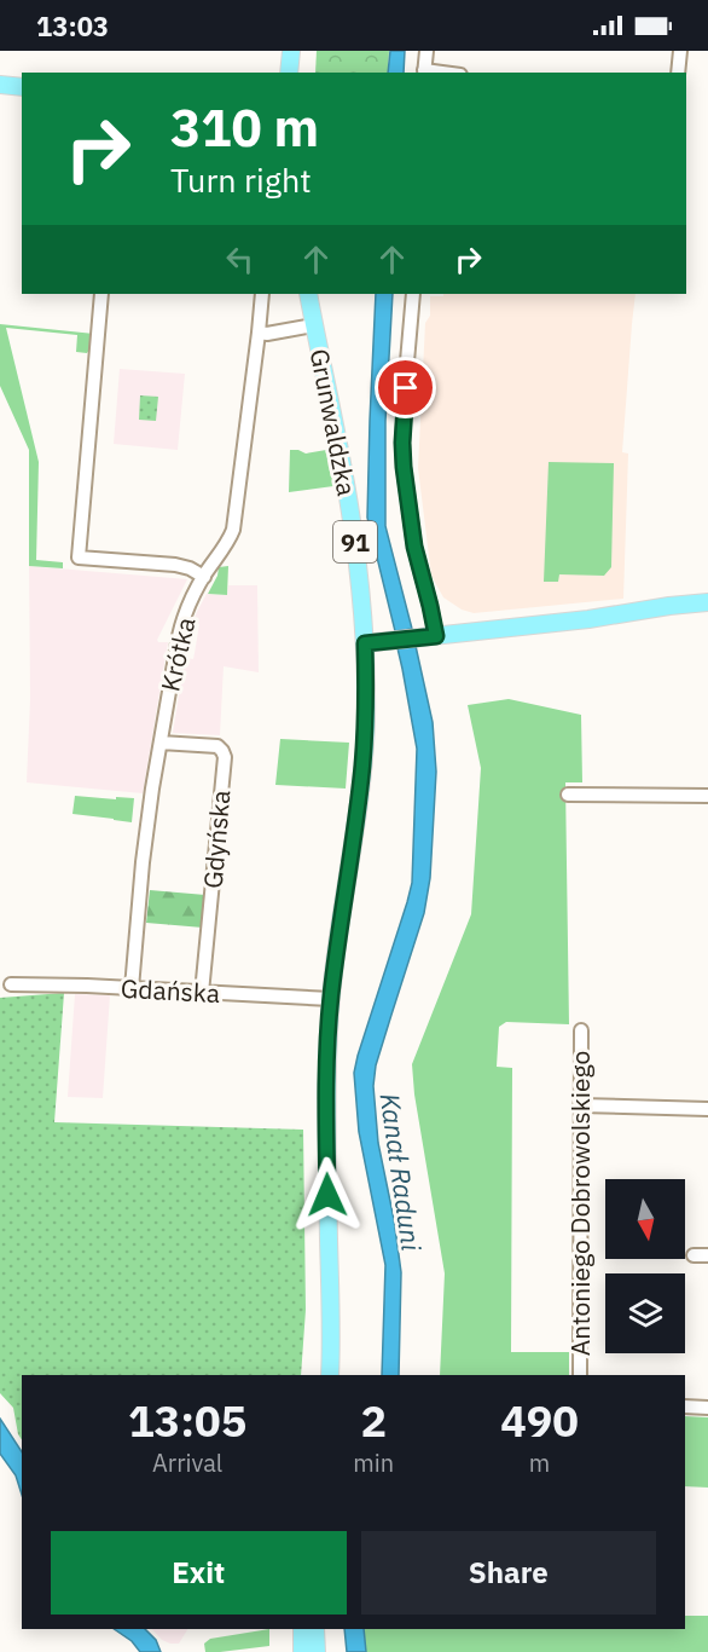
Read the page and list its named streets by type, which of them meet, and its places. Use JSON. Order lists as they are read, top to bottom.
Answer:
{
  "streets": {
    "main road": ["Grunwaldzka", "91"],
    "street": [
      "Krótka",
      "Gdyńska",
      "Gdańska",
      "Antoniego Dobrowolskiego"
    ]
  },
  "crossings": [
    ["Grunwaldzka", "Gdańska"],
    ["Krótka", "Gdyńska"],
    ["Krótka", "Gdańska"],
    ["Gdyńska", "Gdańska"]
  ],
  "water": ["Kanał Raduni"],
  "north": "bottom",
  "page": {
    "status": "13:03",
    "turn": ["310 m", "Turn right"],
    "eta": [
      "13:05",
      "Arrival",
      "2",
      "min",
      "490",
      "m"
    ],
    "buttons": ["Exit", "Share"]
  }
}
